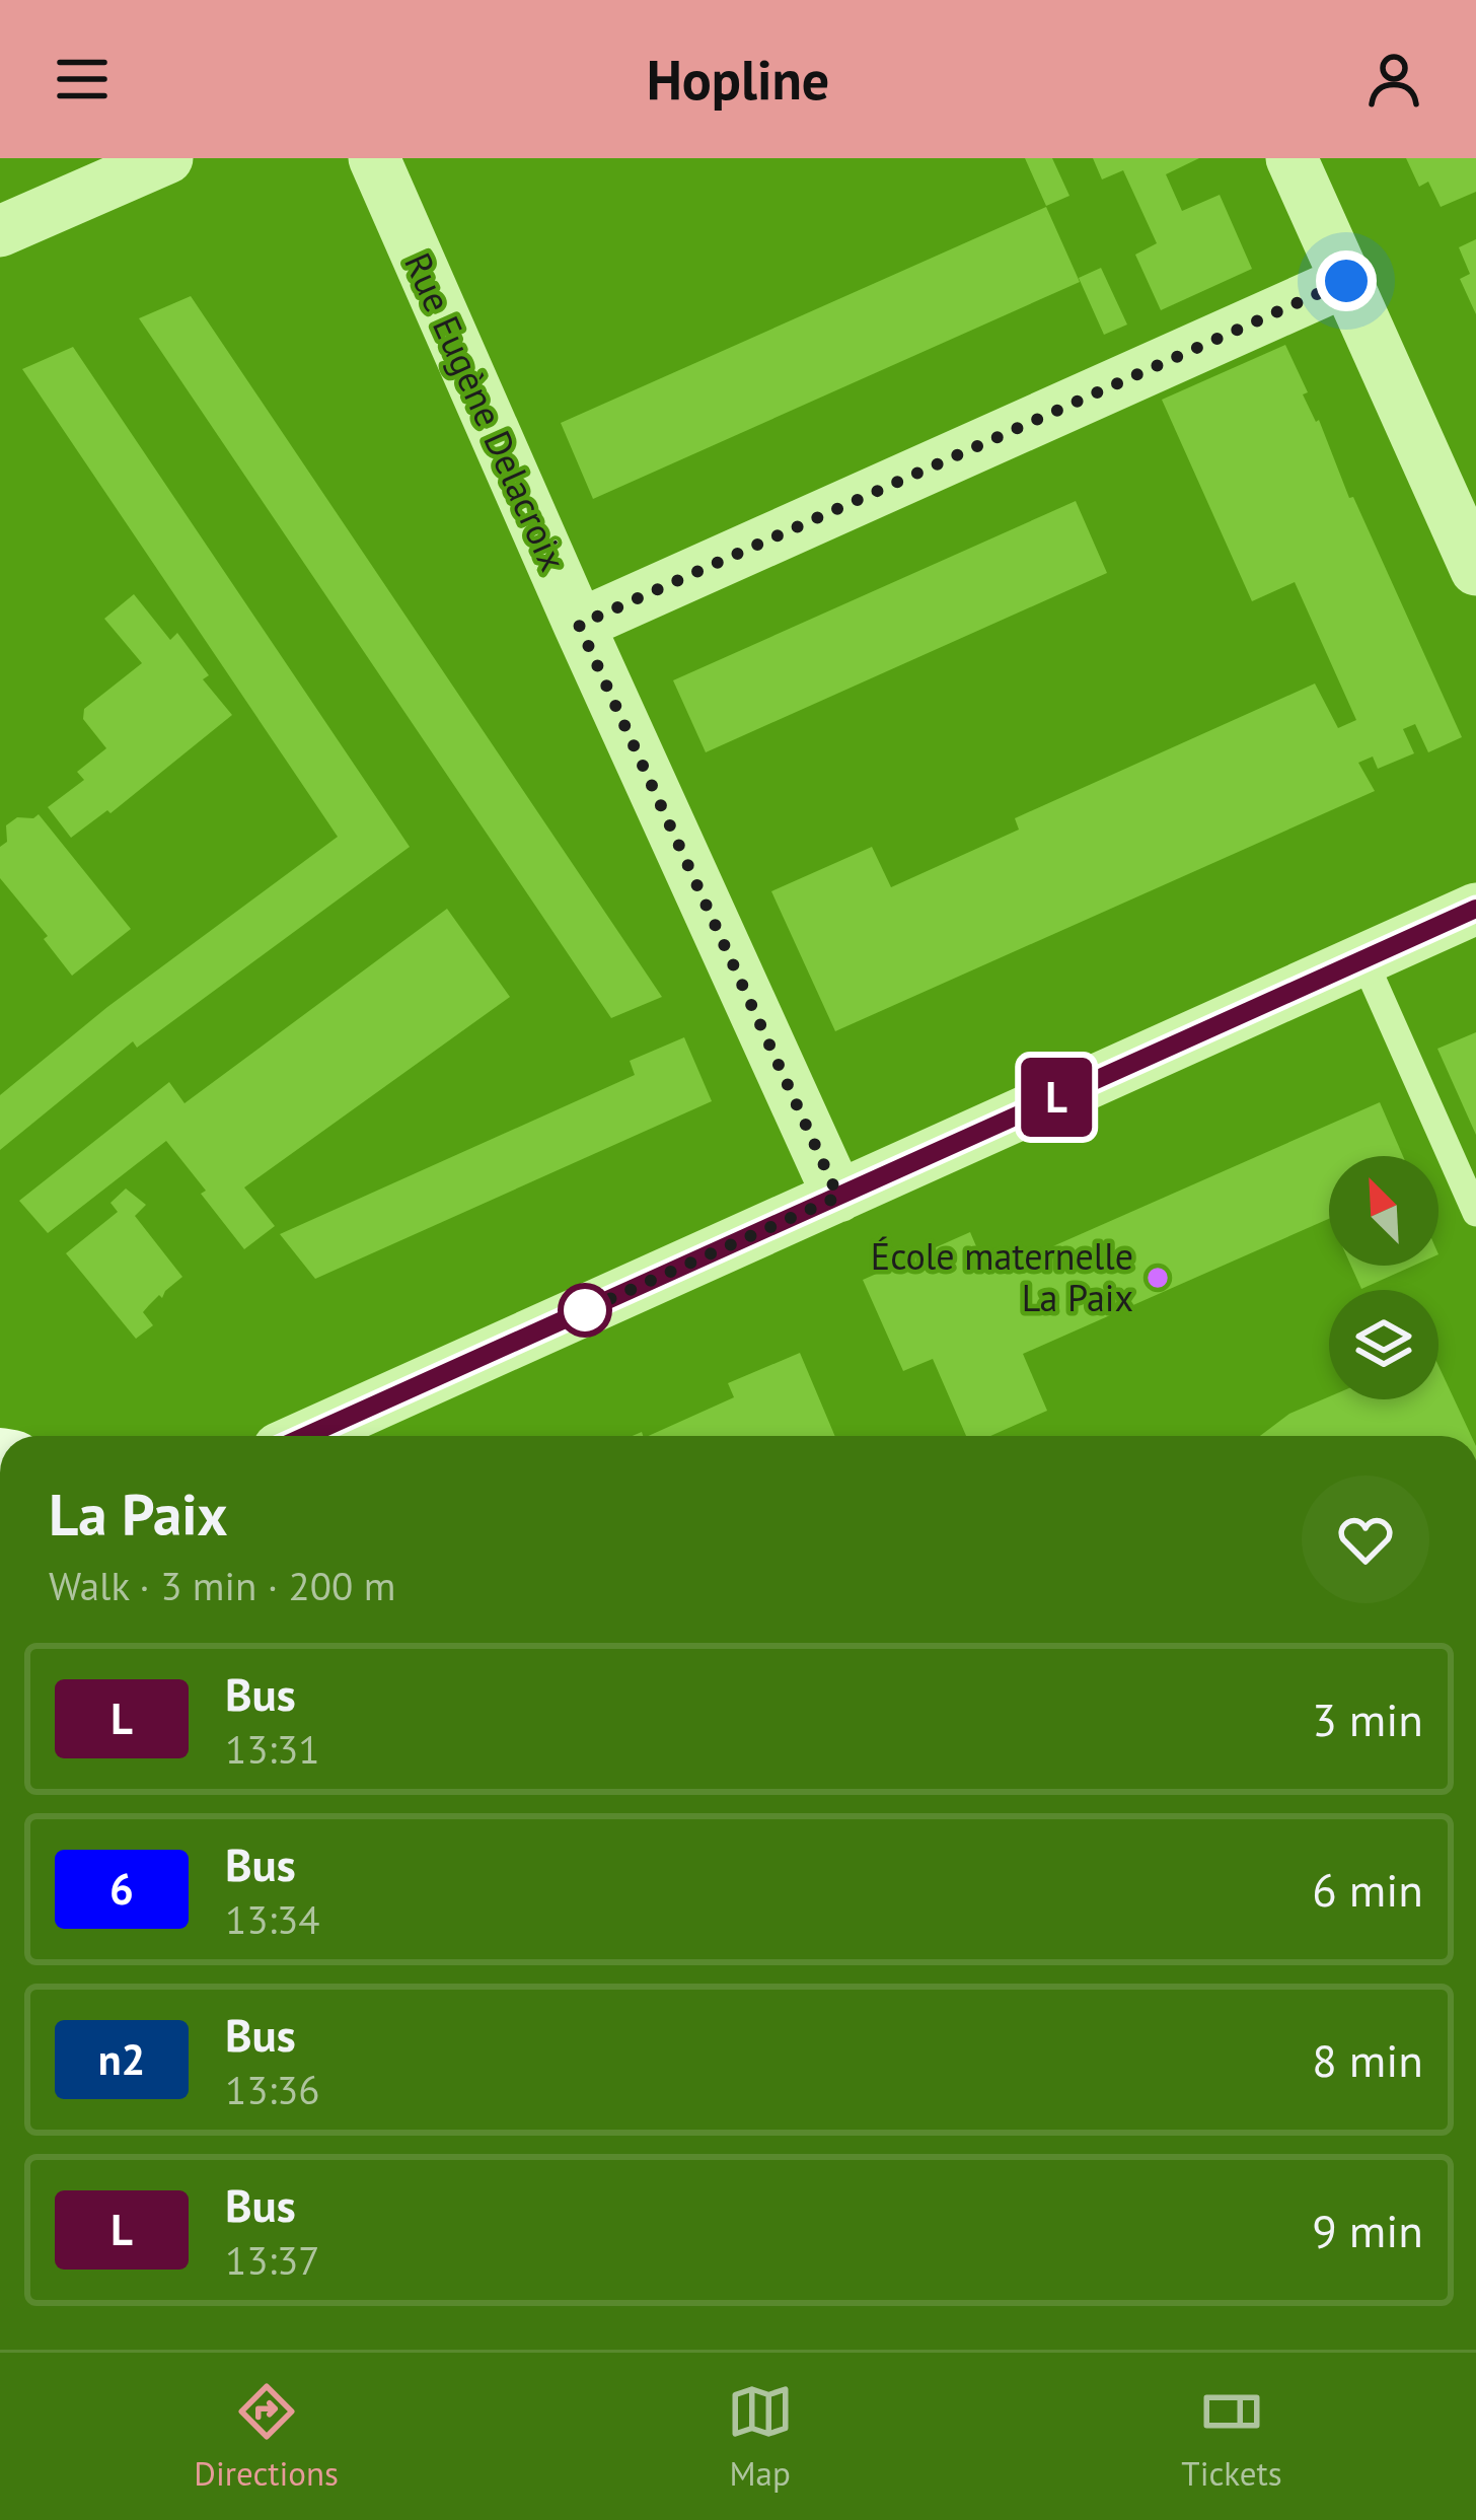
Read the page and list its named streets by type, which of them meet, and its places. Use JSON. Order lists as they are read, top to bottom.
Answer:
{
  "streets": {
    "street": ["Rue Eugène Delacroix"]
  },
  "places": ["École maternelle La Paix"],
  "lines": ["bus line L"],
  "north": "top left",
  "page": {
    "header": "Hopline",
    "on_map": "L",
    "heading": ["La Paix", "Walk · 3 min · 200 m"],
    "list": [
      {
        "mark": "L",
        "name": "Bus",
        "note": "13:31",
        "value": "3 min"
      },
      {
        "mark": "6",
        "name": "Bus",
        "note": "13:34",
        "value": "6 min"
      },
      {
        "mark": "n2",
        "name": "Bus",
        "note": "13:36",
        "value": "8 min"
      },
      {
        "mark": "L",
        "name": "Bus",
        "note": "13:37",
        "value": "9 min"
      }
    ],
    "tabs": ["Directions", "Map", "Tickets"]
  }
}
